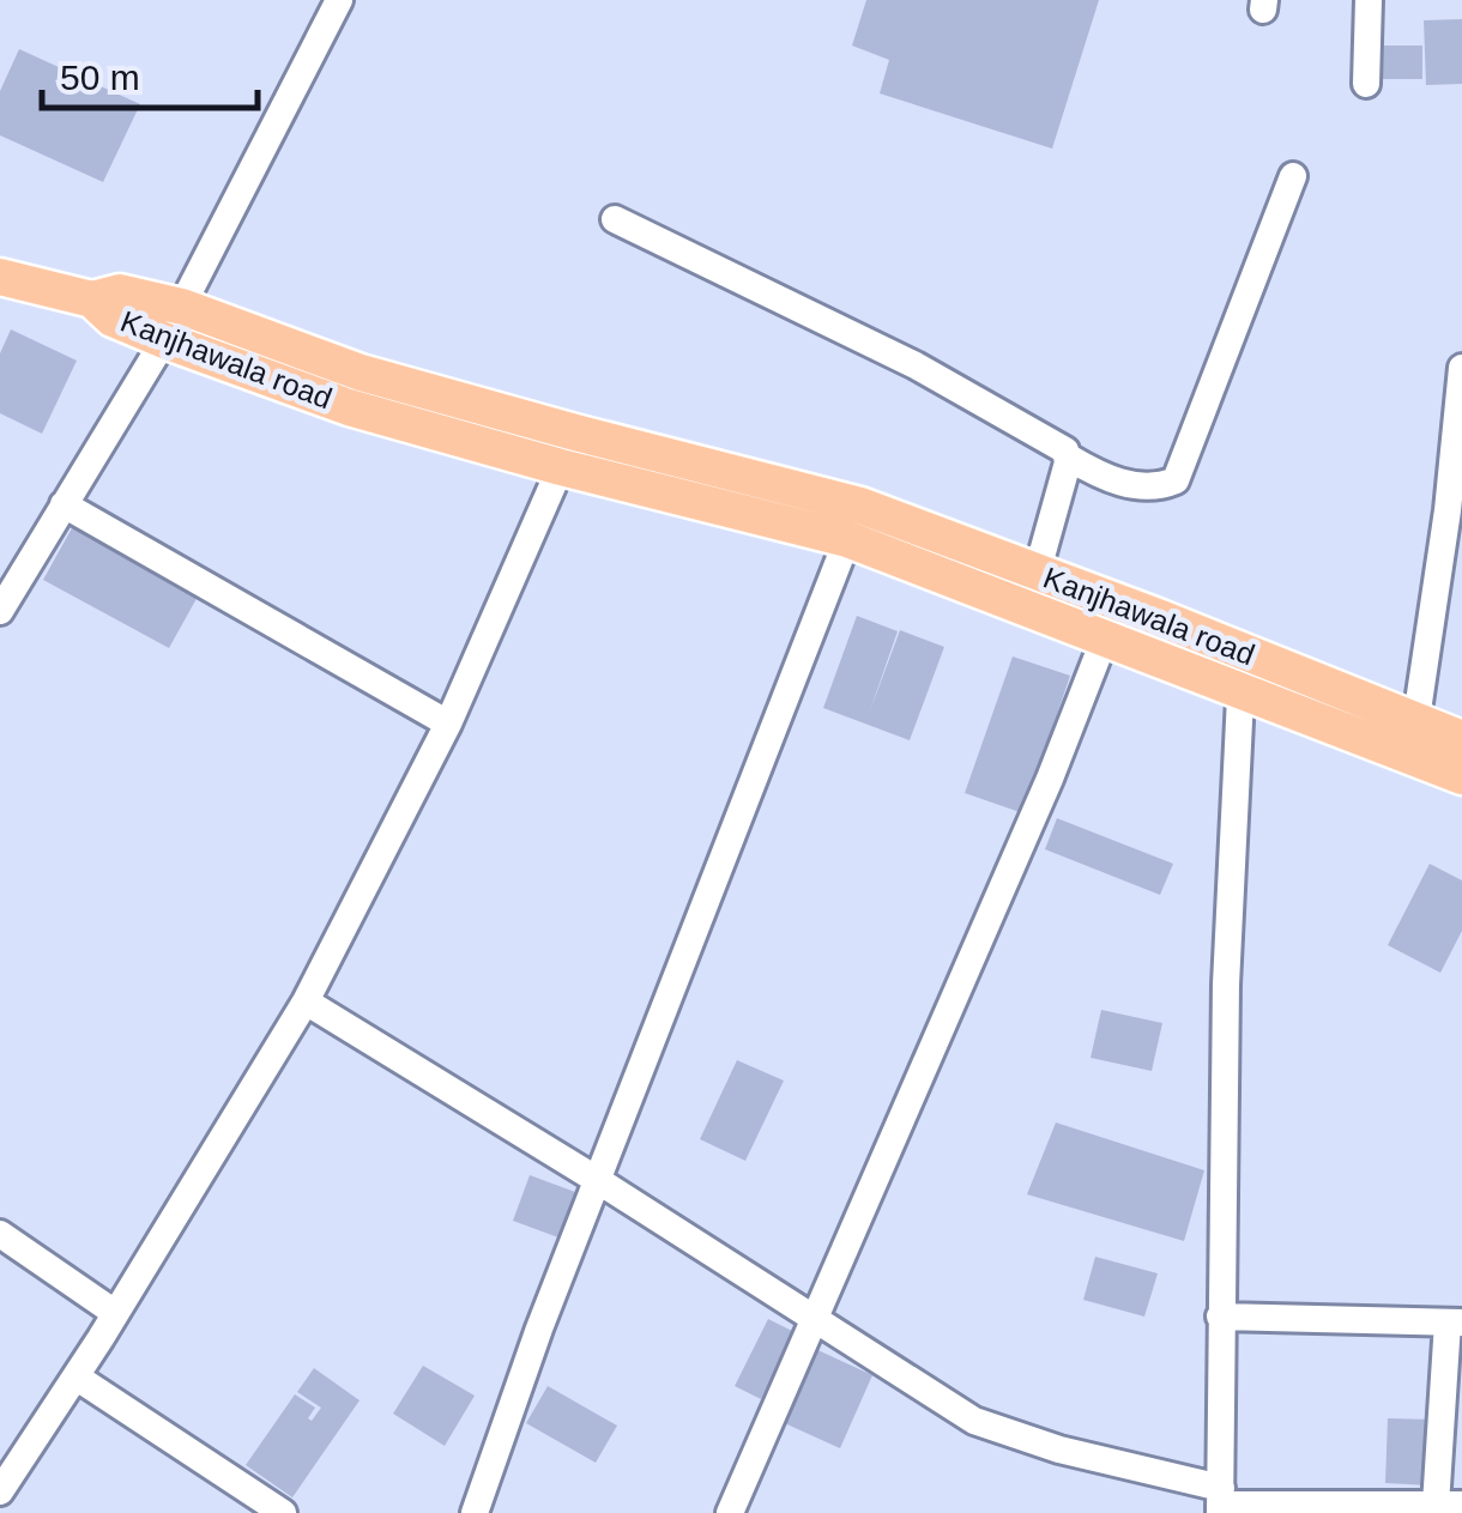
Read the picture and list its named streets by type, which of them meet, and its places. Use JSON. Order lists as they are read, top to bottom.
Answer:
{
  "streets": {
    "main road": ["Kanjhawala road"]
  },
  "scale_bar": "50 m"
}
